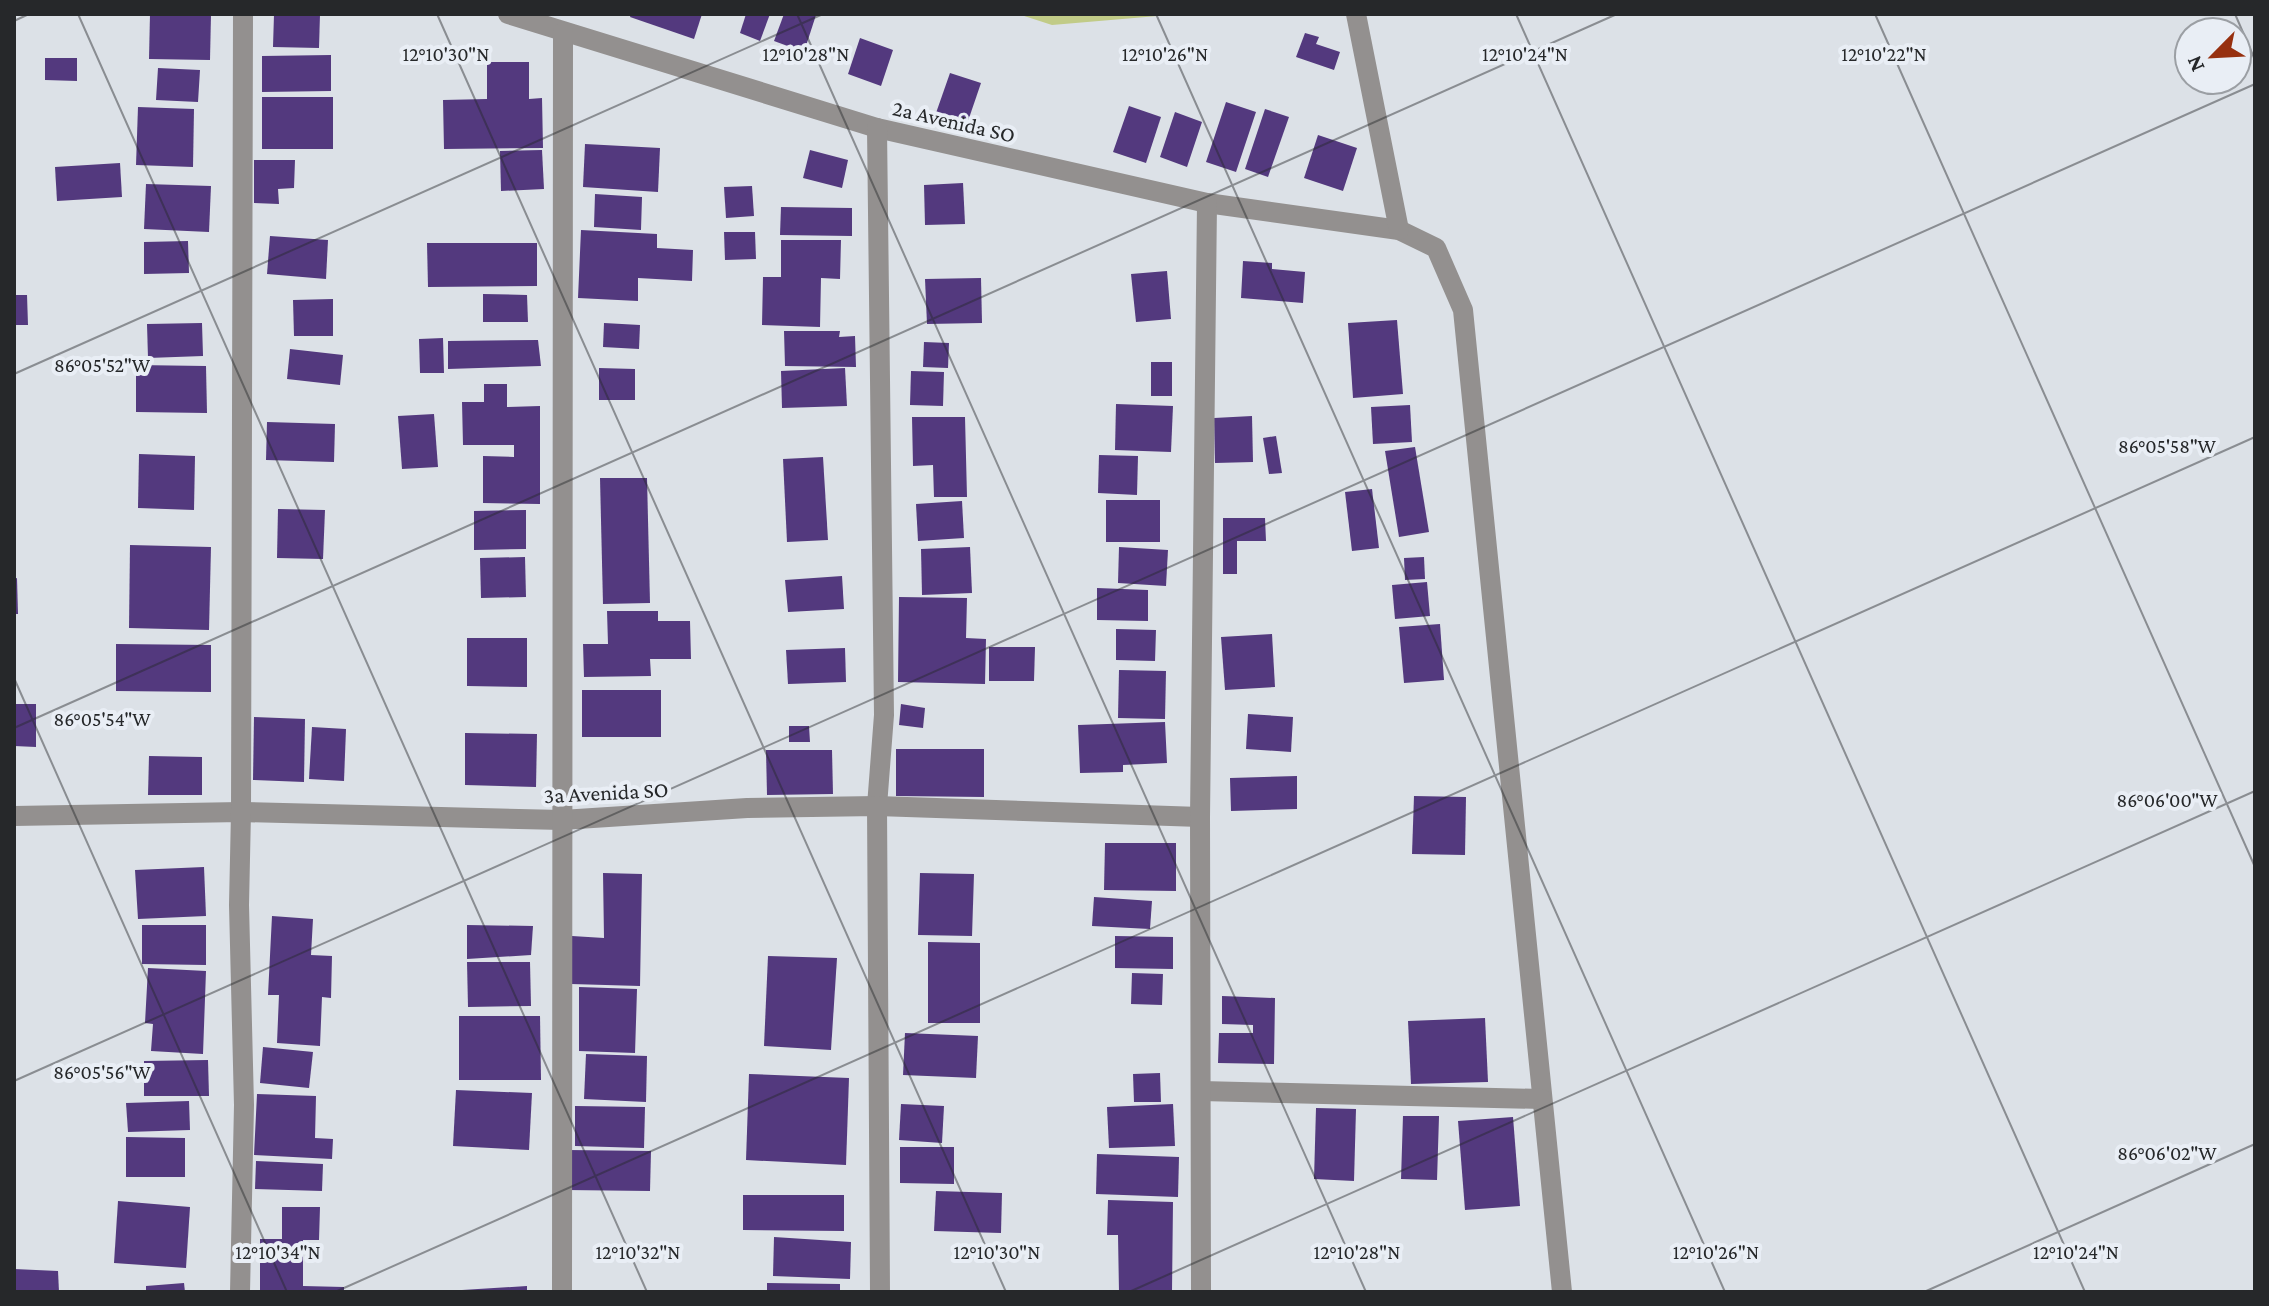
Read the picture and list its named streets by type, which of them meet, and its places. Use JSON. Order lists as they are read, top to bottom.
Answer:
{
  "streets": {
    "street": ["2a Avenida SO", "3a Avenida SO"]
  },
  "north": "bottom left",
  "coordinates": [
    "12°10'30\"N",
    "12°10'28\"N",
    "12°10'26\"N",
    "12°10'24\"N",
    "12°10'22\"N",
    "86°05'52\"W",
    "86°05'58\"W",
    "86°05'54\"W",
    "86°06'00\"W",
    "86°05'56\"W",
    "86°06'02\"W",
    "12°10'34\"N",
    "12°10'32\"N"
  ]
}
